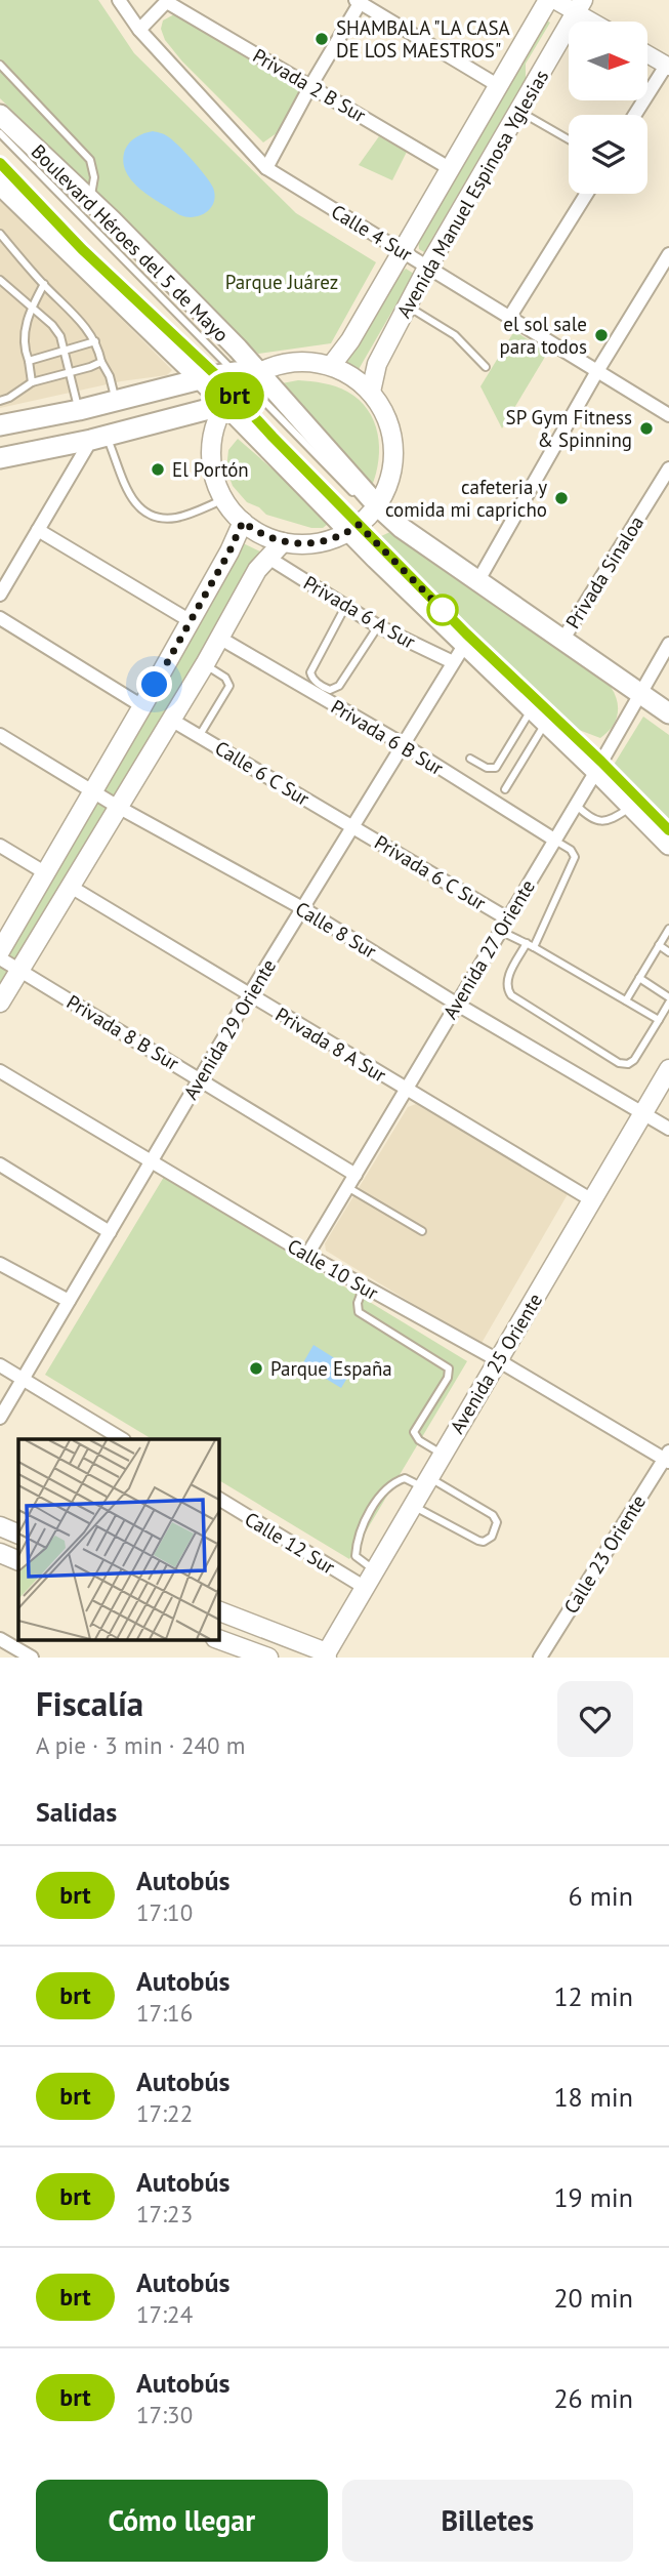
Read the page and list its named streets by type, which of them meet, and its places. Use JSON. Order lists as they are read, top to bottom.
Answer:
{
  "streets": {
    "main road": ["Avenida Manuel Espinosa Yglesias", "Boulevard Héroes del 5 de Mayo", "Avenida 25 Oriente"],
    "street": [
      "Privada 2 B Sur",
      "Calle 4 Sur",
      "Privada Sinaloa",
      "Privada 6 A Sur",
      "Privada 6 B Sur",
      "Calle 6 C Sur",
      "Privada 6 C Sur",
      "Calle 8 Sur",
      "Avenida 27 Oriente",
      "Avenida 29 Oriente",
      "Privada 8 B Sur",
      "Privada 8 A Sur",
      "Calle 10 Sur",
      "Calle 12 Sur",
      "Calle 23 Oriente"
    ]
  },
  "crossings": [
    ["Privada 2 B Sur", "Avenida Manuel Espinosa Yglesias"],
    ["Avenida Manuel Espinosa Yglesias", "Calle 4 Sur"],
    ["Avenida Manuel Espinosa Yglesias", "Boulevard Héroes del 5 de Mayo"],
    ["Boulevard Héroes del 5 de Mayo", "Privada Sinaloa"],
    ["Boulevard Héroes del 5 de Mayo", "Avenida 27 Oriente"],
    ["Boulevard Héroes del 5 de Mayo", "Avenida 29 Oriente"],
    ["Privada 6 A Sur", "Avenida 29 Oriente"],
    ["Privada 6 B Sur", "Avenida 27 Oriente"],
    ["Privada 6 B Sur", "Avenida 29 Oriente"],
    ["Calle 6 C Sur", "Privada 6 C Sur"],
    ["Calle 6 C Sur", "Avenida 29 Oriente"],
    ["Privada 6 C Sur", "Avenida 27 Oriente"],
    ["Privada 6 C Sur", "Avenida 29 Oriente"],
    ["Calle 8 Sur", "Avenida 27 Oriente"],
    ["Calle 8 Sur", "Avenida 29 Oriente"],
    ["Calle 8 Sur", "Avenida 25 Oriente"],
    ["Avenida 27 Oriente", "Privada 8 B Sur"],
    ["Avenida 27 Oriente", "Privada 8 A Sur"],
    ["Avenida 27 Oriente", "Calle 10 Sur"],
    ["Avenida 29 Oriente", "Privada 8 B Sur"],
    ["Avenida 29 Oriente", "Privada 8 A Sur"],
    ["Avenida 29 Oriente", "Calle 10 Sur"],
    ["Privada 8 A Sur", "Avenida 25 Oriente"],
    ["Calle 10 Sur", "Avenida 25 Oriente"],
    ["Calle 10 Sur", "Calle 23 Oriente"],
    ["Avenida 25 Oriente", "Calle 12 Sur"]
  ],
  "parks": ["Parque Juárez"],
  "places": [
    "SHAMBALA \"LA CASA DE LOS MAESTROS\"",
    "el sol sale para todos",
    "SP Gym Fitness & Spinning",
    "El Portón",
    "cafeteria y comida mi capricho",
    "Parque España"
  ],
  "lines": ["bus line brt"],
  "north": "right",
  "page": {
    "on_map": "brt",
    "heading": [
      ["Fiscalía", "A pie · 3 min · 240 m"],
      "Salidas"
    ],
    "list": [
      {
        "mark": "brt",
        "name": "Autobús",
        "note": "17:10",
        "value": "6 min"
      },
      {
        "mark": "brt",
        "name": "Autobús",
        "note": "17:16",
        "value": "12 min"
      },
      {
        "mark": "brt",
        "name": "Autobús",
        "note": "17:22",
        "value": "18 min"
      },
      {
        "mark": "brt",
        "name": "Autobús",
        "note": "17:23",
        "value": "19 min"
      },
      {
        "mark": "brt",
        "name": "Autobús",
        "note": "17:24",
        "value": "20 min"
      },
      {
        "mark": "brt",
        "name": "Autobús",
        "note": "17:30",
        "value": "26 min"
      }
    ],
    "buttons": ["Cómo llegar", "Billetes"]
  }
}
